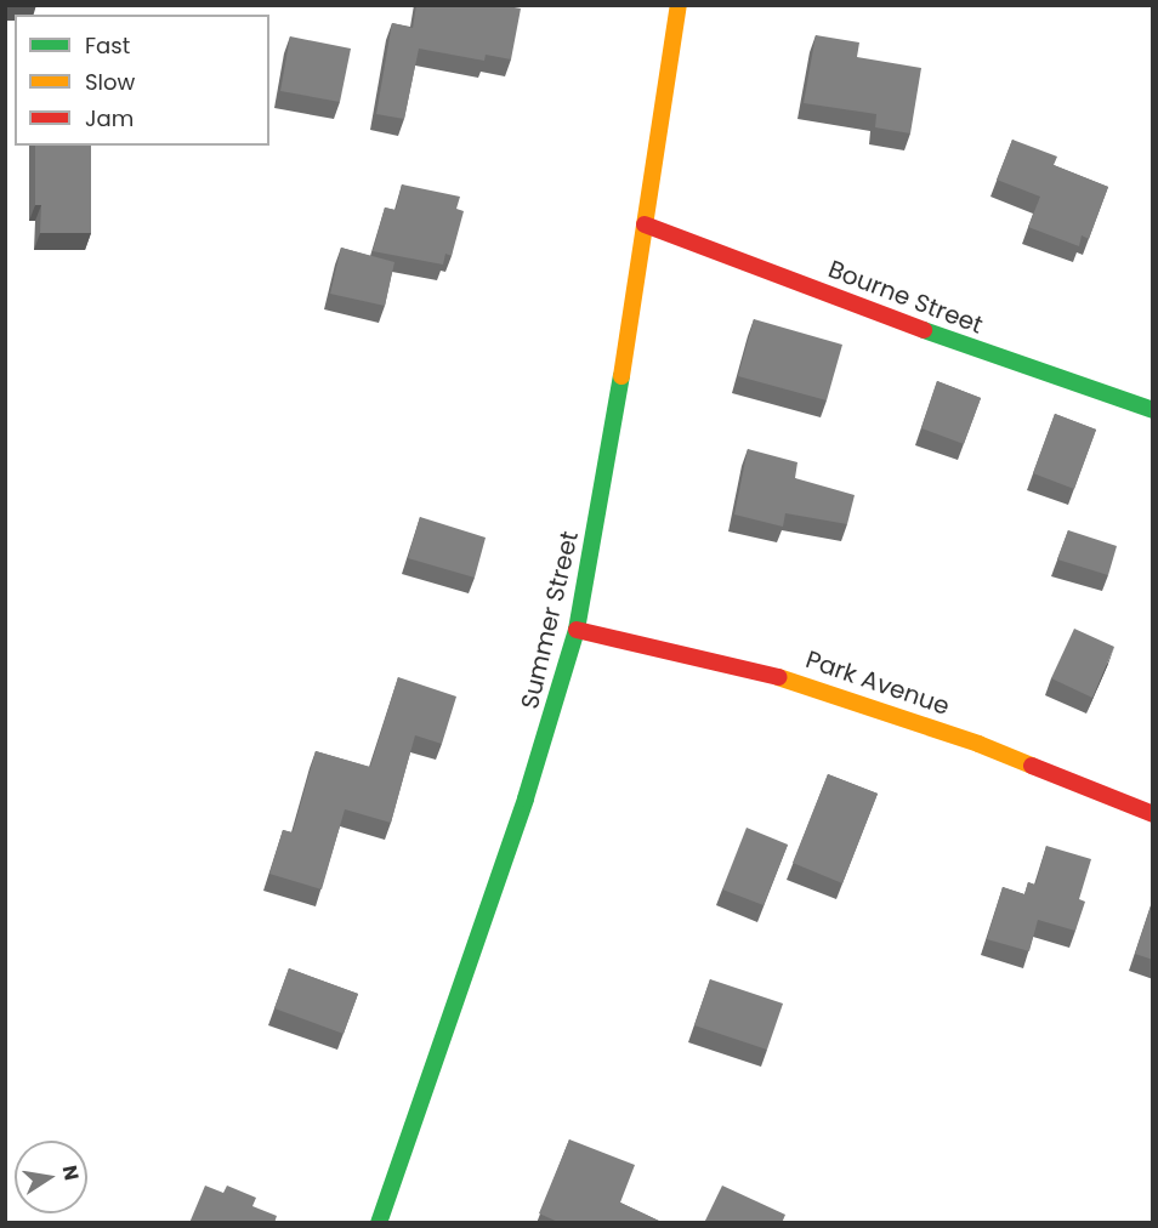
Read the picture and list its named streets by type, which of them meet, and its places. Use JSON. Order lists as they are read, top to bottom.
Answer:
{
  "streets": {
    "main road": ["Bourne Street", "Summer Street", "Park Avenue"]
  },
  "crossings": [
    ["Bourne Street", "Summer Street"],
    ["Summer Street", "Park Avenue"]
  ],
  "legend": ["Fast", "Slow", "Jam"],
  "north": "right"
}
